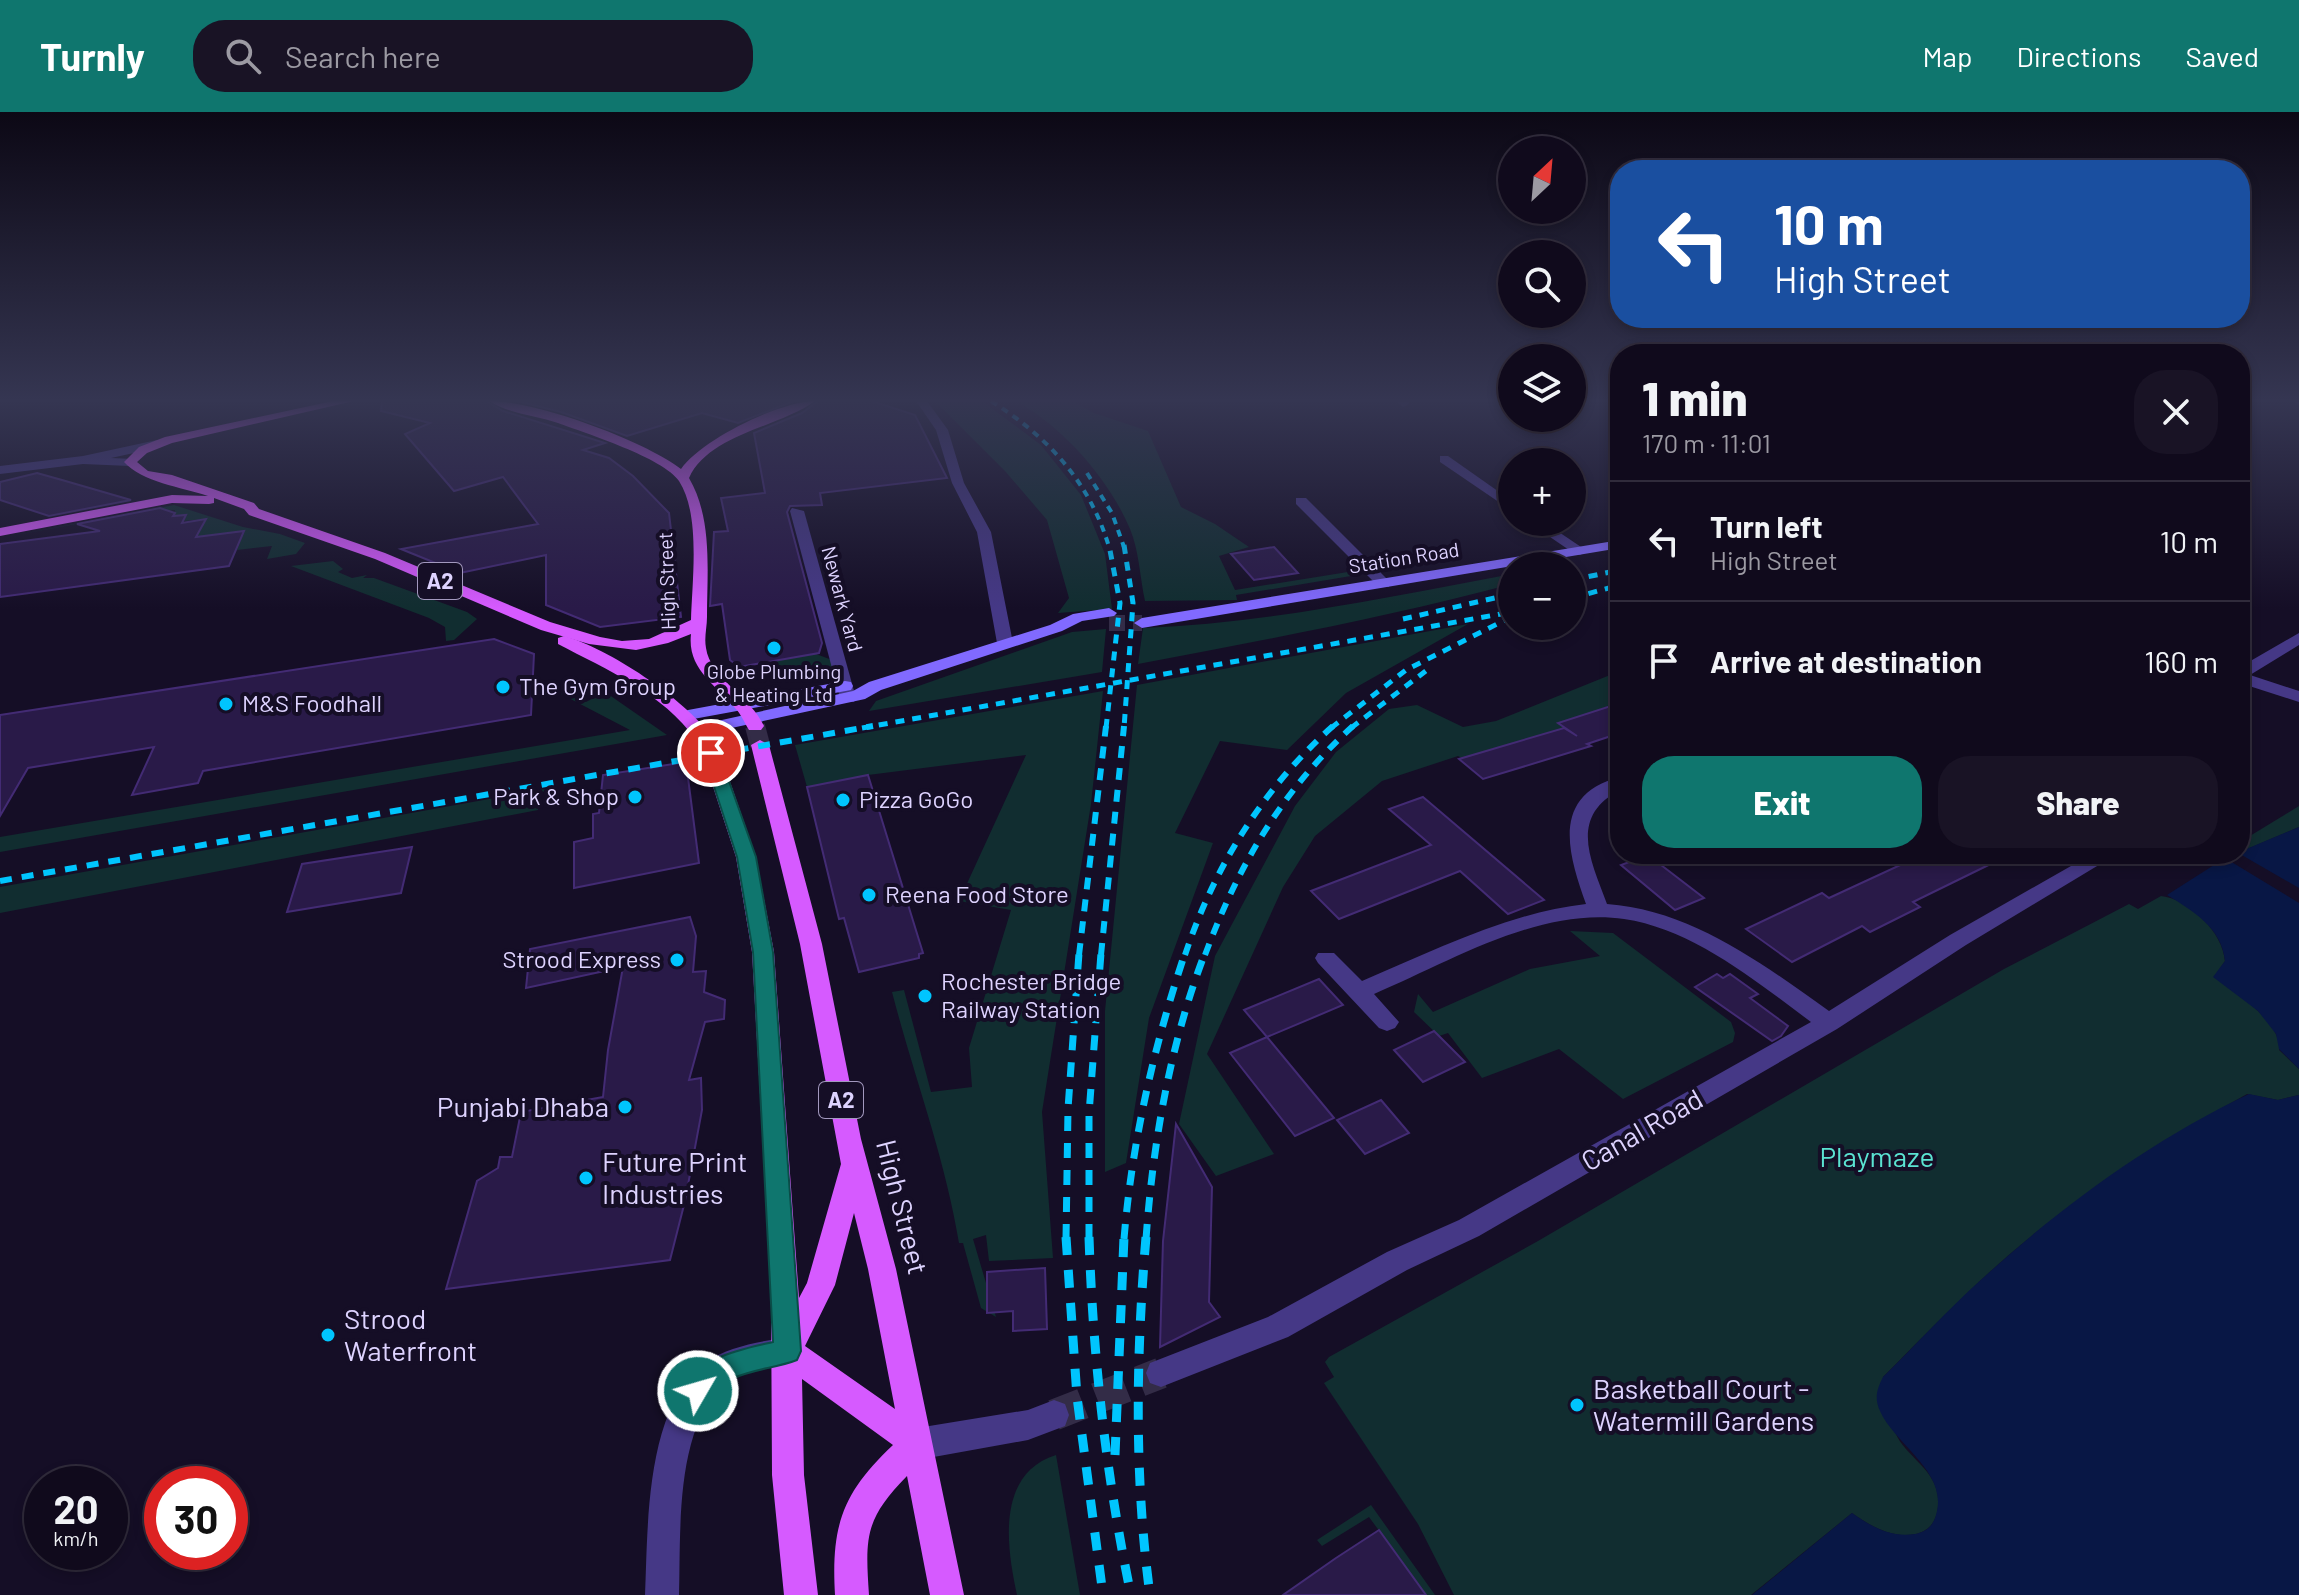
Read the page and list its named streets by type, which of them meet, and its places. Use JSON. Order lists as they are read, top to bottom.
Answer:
{
  "streets": {
    "main road": ["Station Road", "A2", "High Street"],
    "street": ["Newark Yard", "Canal Road"]
  },
  "crossings": [
    ["A2", "High Street"]
  ],
  "parks": ["Playmaze"],
  "places": [
    "Globe Plumbing & Heating Ltd",
    "The Gym Group",
    "M&S Foodhall",
    "Park & Shop",
    "Pizza GoGo",
    "Reena Food Store",
    "Strood Express",
    "Rochester Bridge Railway Station",
    "Punjabi Dhaba",
    "Future Print Industries",
    "Strood Waterfront",
    "Basketball Court - Watermill Gardens"
  ],
  "north": "top right",
  "page": {
    "header": "Turnly",
    "search": "Search here",
    "nav": ["Map", "Directions", "Saved"],
    "map_buttons": ["+", "−"],
    "turn": ["10 m", "High Street"],
    "heading": ["1 min", "170 m · 11:01"],
    "list": [
      {
        "name": "Turn left",
        "note": "High Street",
        "value": "10 m"
      },
      {
        "name": "Arrive at destination",
        "value": "160 m"
      }
    ],
    "buttons": ["Exit", "Share"],
    "speed": "20 km/h",
    "limit": "30"
  }
}
